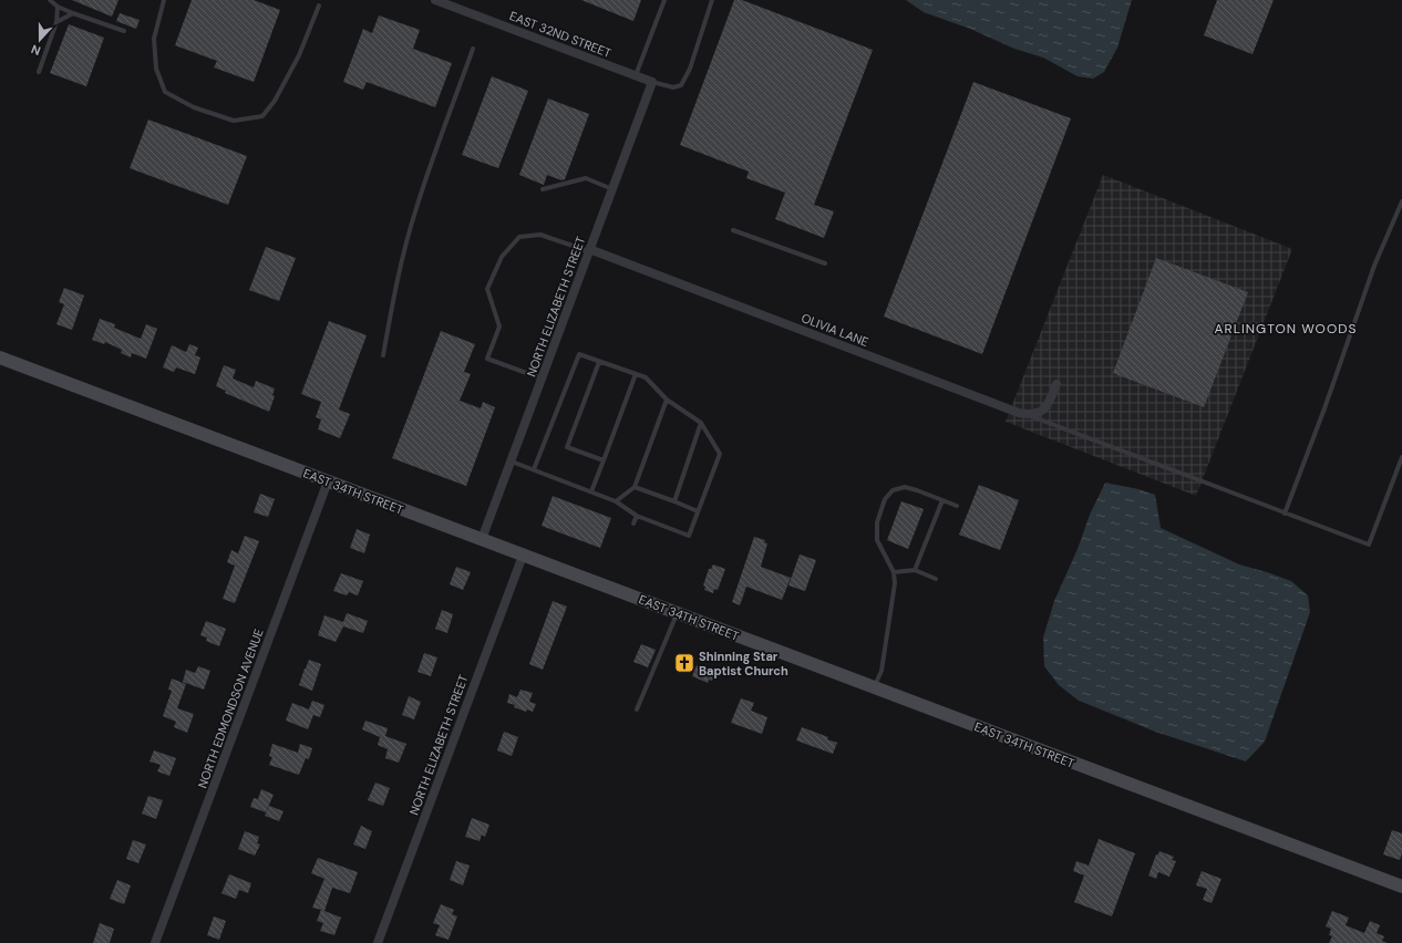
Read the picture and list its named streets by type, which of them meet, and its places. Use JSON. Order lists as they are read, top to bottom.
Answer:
{
  "streets": {
    "main road": ["EAST 34TH STREET"],
    "street": [
      "EAST 32ND STREET",
      "NORTH ELIZABETH STREET",
      "OLIVIA LANE",
      "NORTH EDMONDSON AVENUE"
    ]
  },
  "crossings": [
    ["EAST 32ND STREET", "NORTH ELIZABETH STREET"],
    ["NORTH ELIZABETH STREET", "OLIVIA LANE"],
    ["NORTH ELIZABETH STREET", "EAST 34TH STREET"],
    ["EAST 34TH STREET", "NORTH EDMONDSON AVENUE"]
  ],
  "districts": ["ARLINGTON WOODS"],
  "places": {
    "church": ["Shinning Star Baptist Church"]
  },
  "north": "bottom"
}
